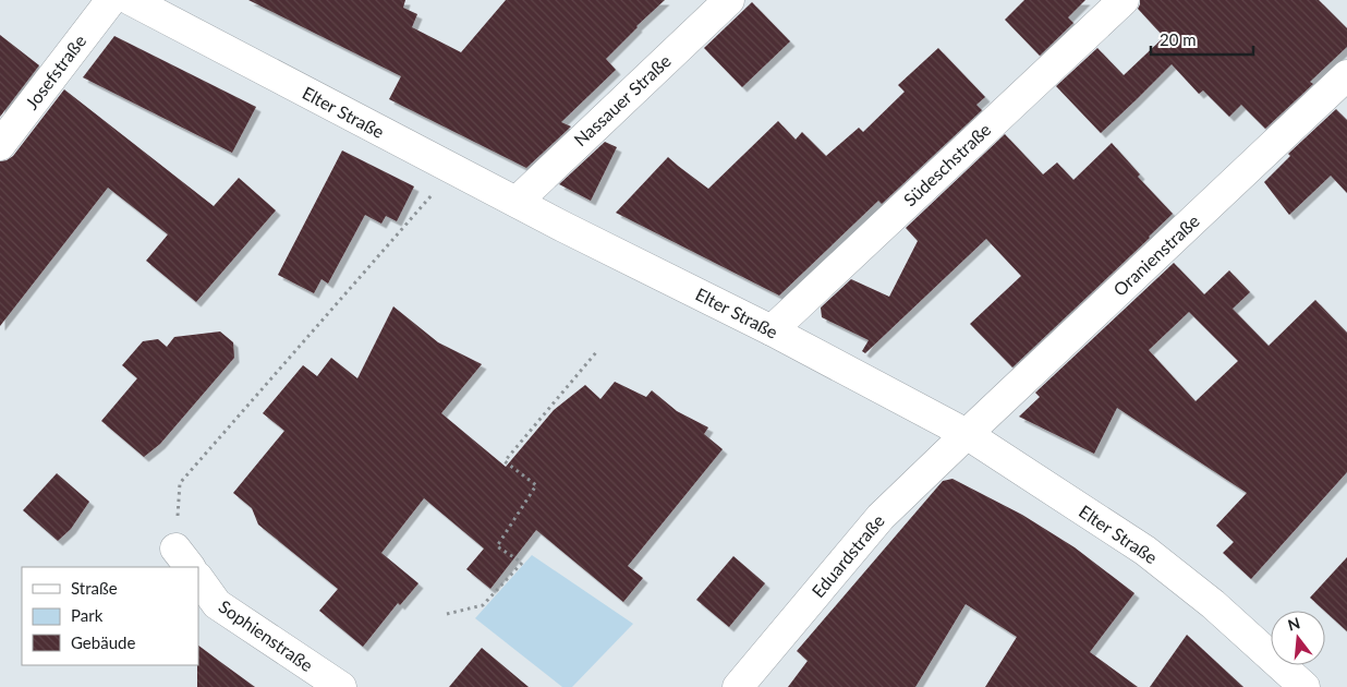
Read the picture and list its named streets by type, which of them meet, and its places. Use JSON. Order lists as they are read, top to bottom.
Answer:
{
  "streets": {
    "street": [
      "Josefstraße",
      "Nassauer Straße",
      "Elter Straße",
      "Südeschstraße",
      "Oranienstraße",
      "Eduardstraße",
      "Sophienstraße"
    ]
  },
  "crossings": [
    ["Nassauer Straße", "Elter Straße"],
    ["Elter Straße", "Südeschstraße"],
    ["Elter Straße", "Oranienstraße"],
    ["Elter Straße", "Eduardstraße"],
    ["Oranienstraße", "Eduardstraße"]
  ],
  "legend": ["Straße", "Park", "Gebäude"],
  "scale_bar": "20 m",
  "north": "top"
}
